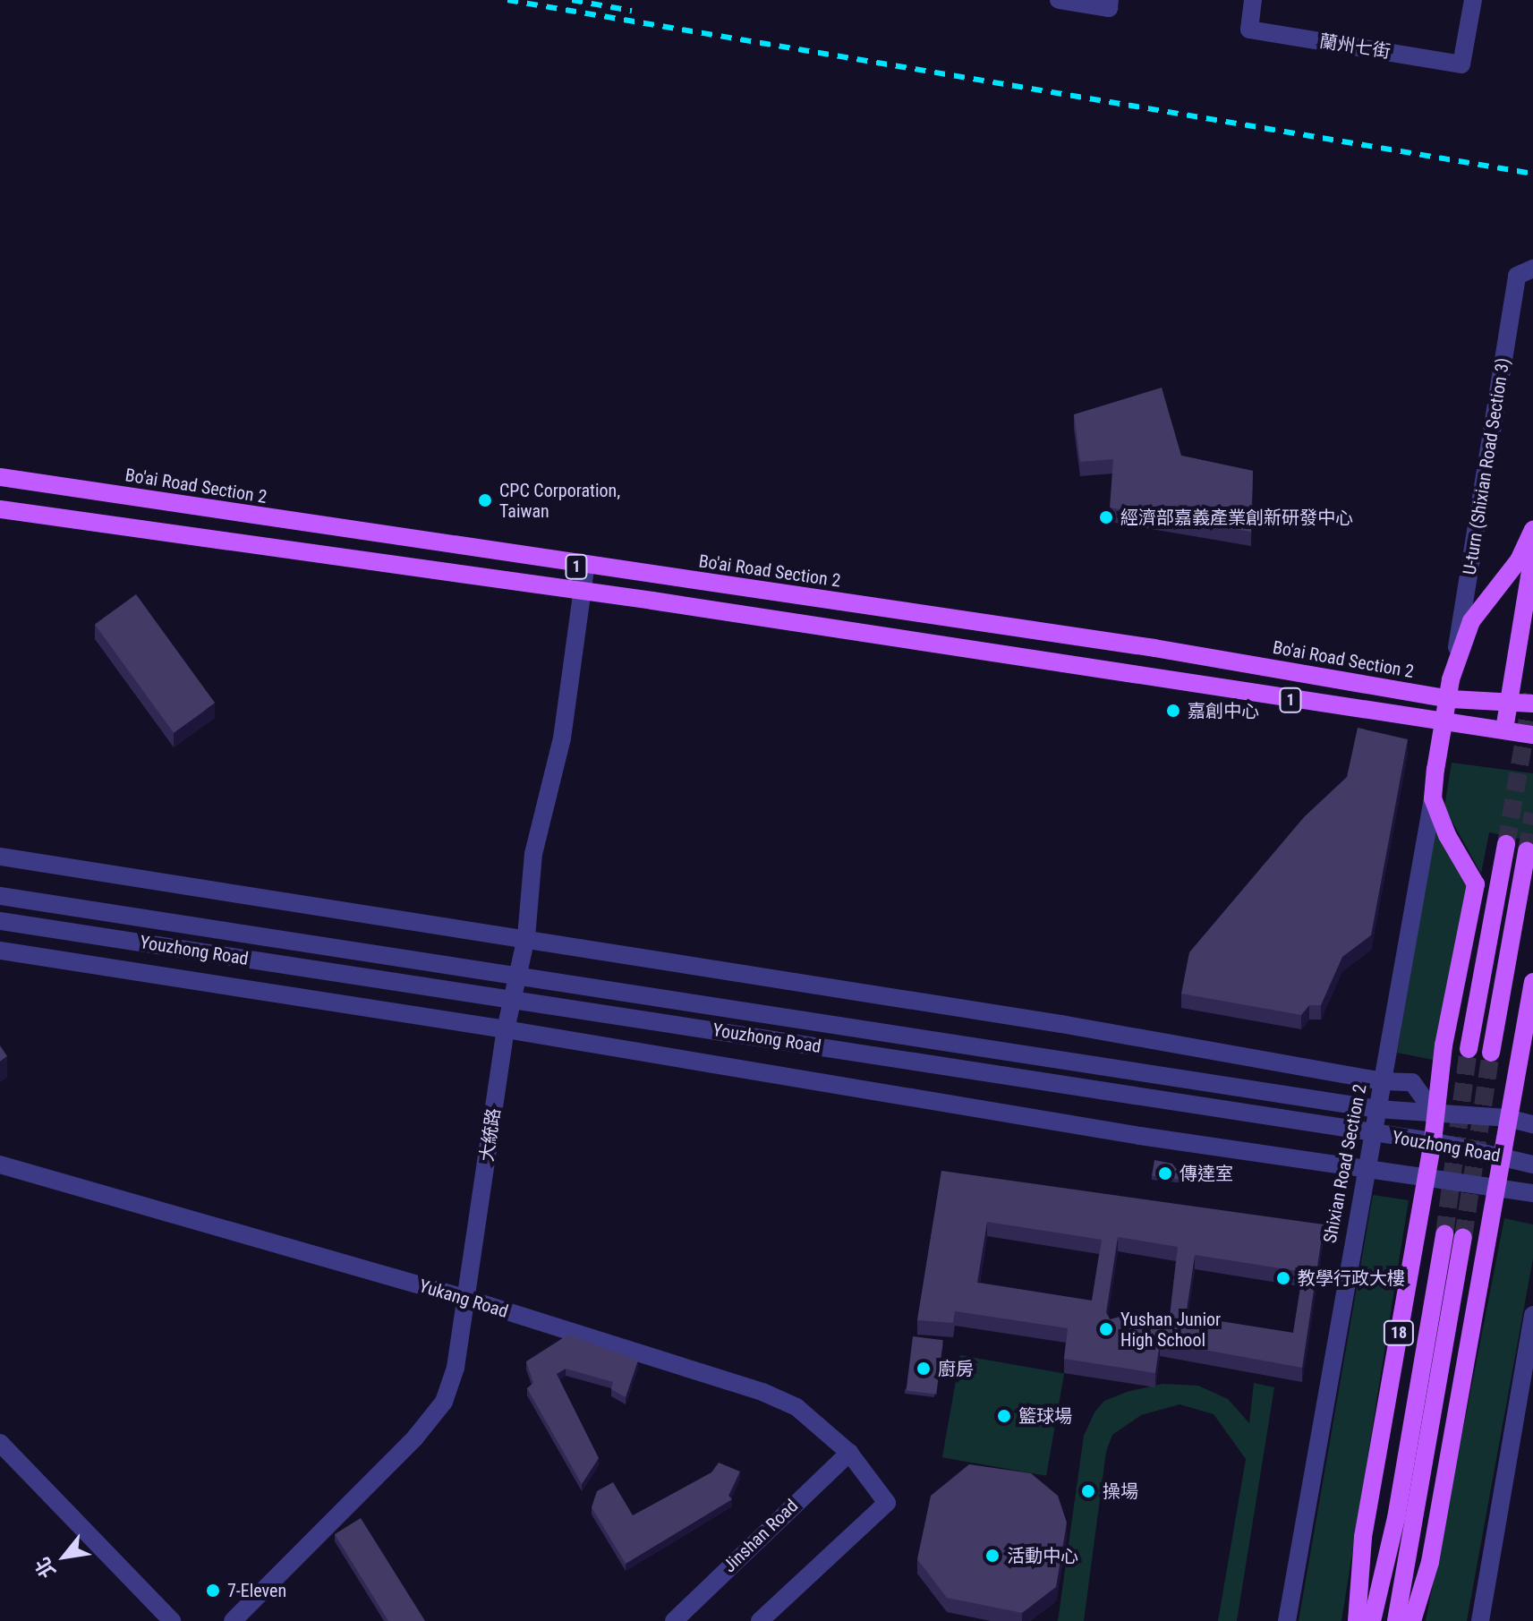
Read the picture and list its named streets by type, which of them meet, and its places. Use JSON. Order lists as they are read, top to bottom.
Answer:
{
  "streets": {
    "main road": ["Bo'ai Road Section 2", "1", "18"],
    "street": [
      "蘭州七街",
      "U-turn (Shixian Road Section 3)",
      "Youzhong Road",
      "大統路",
      "Shixian Road Section 2",
      "Yukang Road",
      "Jinshan Road"
    ]
  },
  "crossings": [
    ["Bo'ai Road Section 2", "大統路"],
    ["1", "大統路"],
    ["Youzhong Road", "大統路"],
    ["Youzhong Road", "Shixian Road Section 2"],
    ["Youzhong Road", "18"],
    ["大統路", "Yukang Road"],
    ["Shixian Road Section 2", "18"],
    ["Yukang Road", "Jinshan Road"]
  ],
  "places": [
    "CPC Corporation, Taiwan",
    "經濟部嘉義產業創新研發中心",
    "嘉創中心",
    "傳達室",
    "教學行政大樓",
    "Yushan Junior High School",
    "廚房",
    "籃球場",
    "操場",
    "活動中心",
    "7-Eleven"
  ],
  "north": "bottom left"
}
